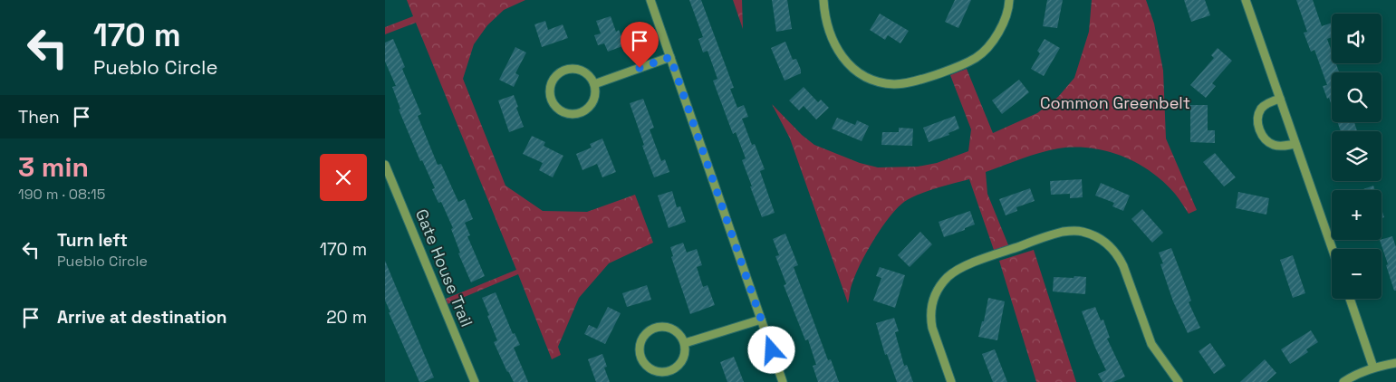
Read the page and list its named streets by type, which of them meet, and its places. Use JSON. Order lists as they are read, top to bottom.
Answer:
{
  "streets": {
    "street": ["Gate House Trail"]
  },
  "parks": ["Common Greenbelt"],
  "page": {
    "turn": ["170 m", "Pueblo Circle"],
    "map_buttons": ["+", "−"],
    "then": "Then",
    "heading": ["3 min", "190 m · 08:15"],
    "list": [
      {
        "name": "Turn left",
        "note": "Pueblo Circle",
        "value": "170 m"
      },
      {
        "name": "Arrive at destination",
        "value": "20 m"
      }
    ]
  }
}
